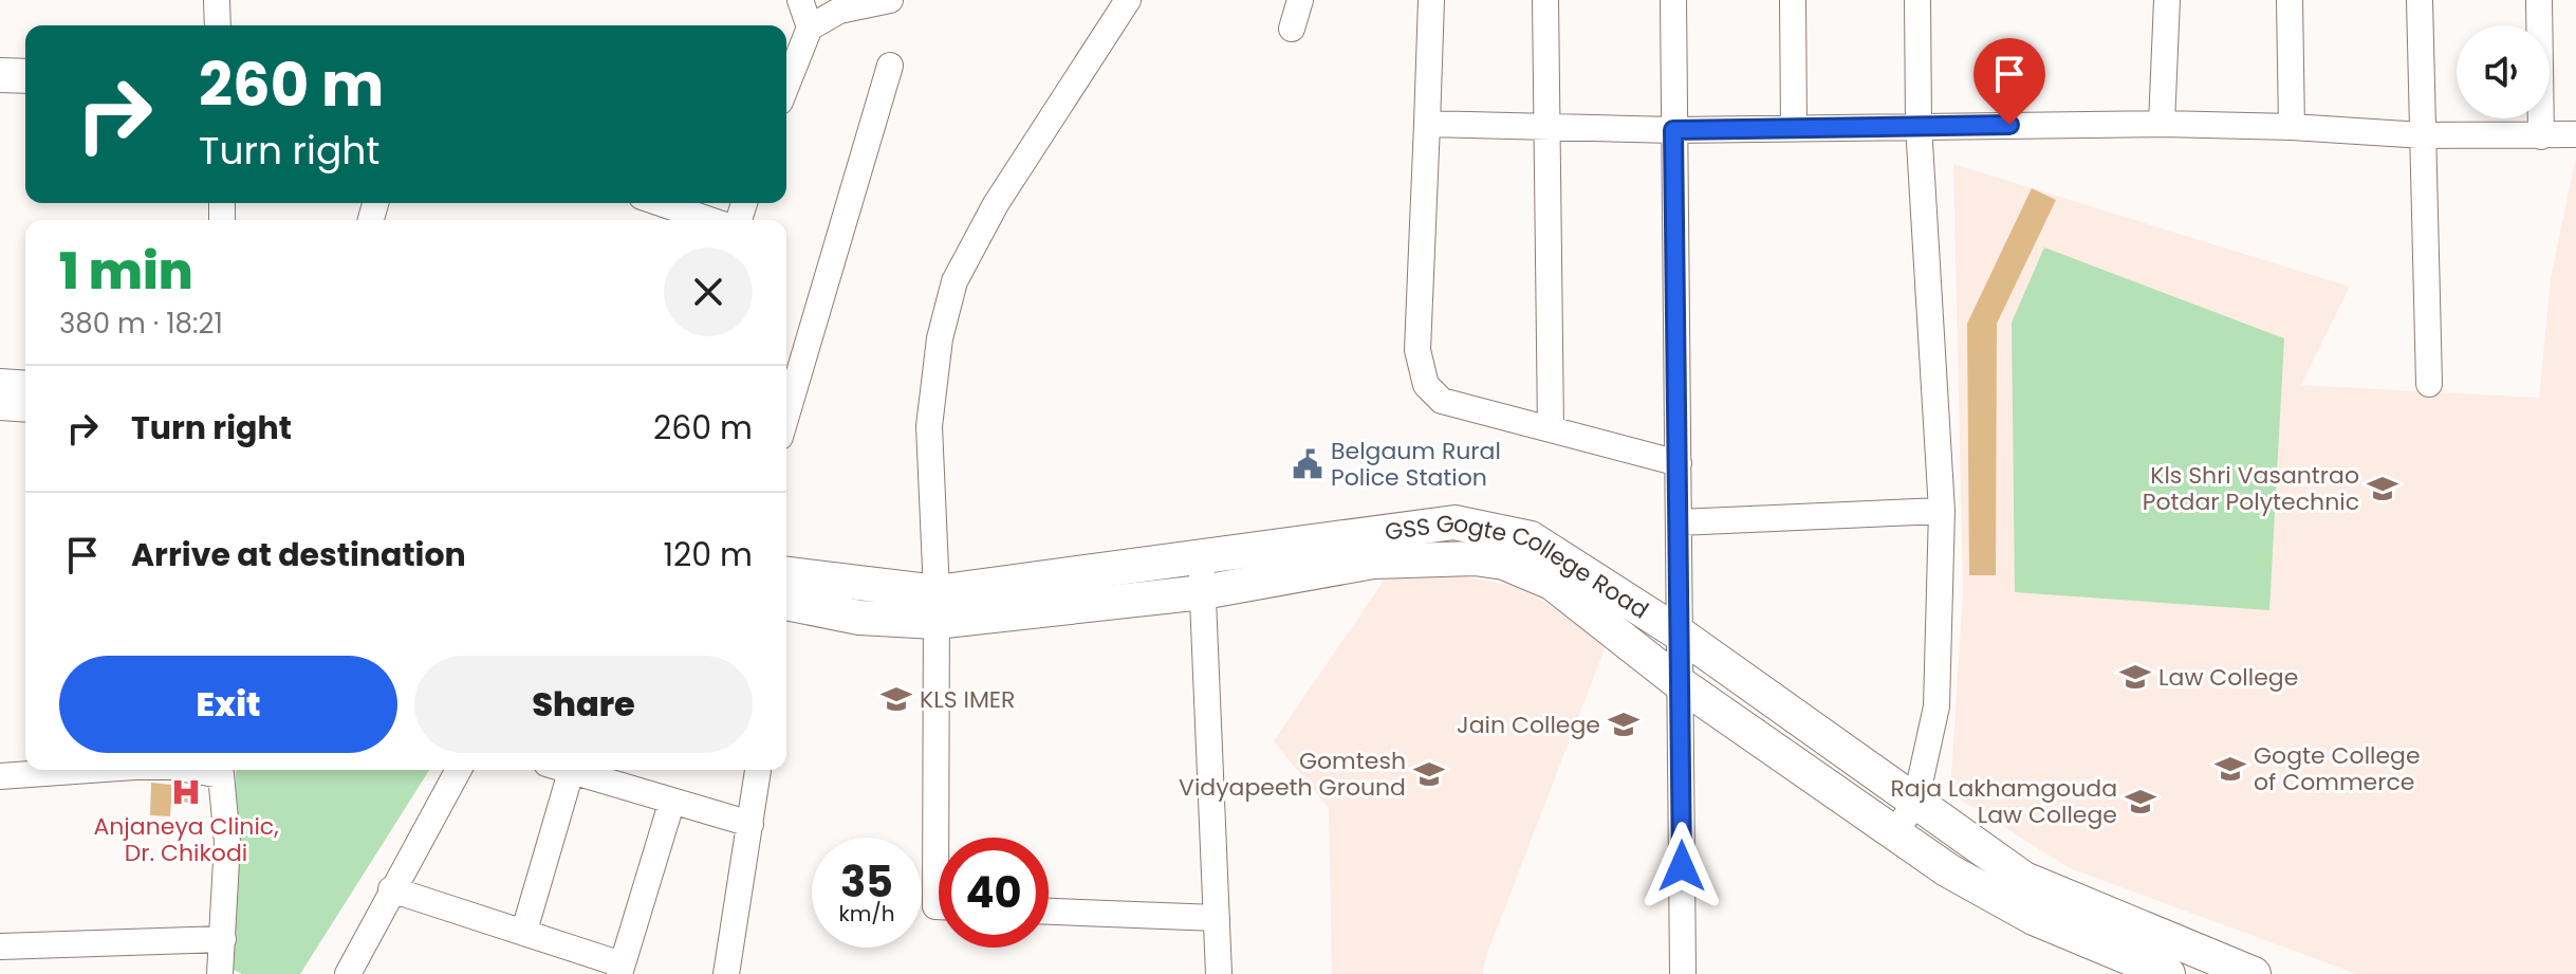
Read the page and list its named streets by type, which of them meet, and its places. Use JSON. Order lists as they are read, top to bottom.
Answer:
{
  "streets": {
    "main road": ["GSS Gogte College Road"]
  },
  "places": {
    "public building": ["Belgaum Rural Police Station"],
    "school or university": [
      "Kls Shri Vasantrao Potdar Polytechnic",
      "Law College",
      "KLS IMER",
      "Jain College",
      "Gogte College of Commerce",
      "Gomtesh Vidyapeeth Ground",
      "Raja Lakhamgouda Law College"
    ],
    "hospital": ["Anjaneya Clinic, Dr. Chikodi"]
  },
  "page": {
    "turn": ["260 m", "Turn right"],
    "heading": ["1 min", "380 m · 18:21"],
    "list": [
      {
        "name": "Turn right",
        "value": "260 m"
      },
      {
        "name": "Arrive at destination",
        "value": "120 m"
      }
    ],
    "buttons": ["Exit", "Share"],
    "speed": "35 km/h",
    "limit": "40"
  }
}
